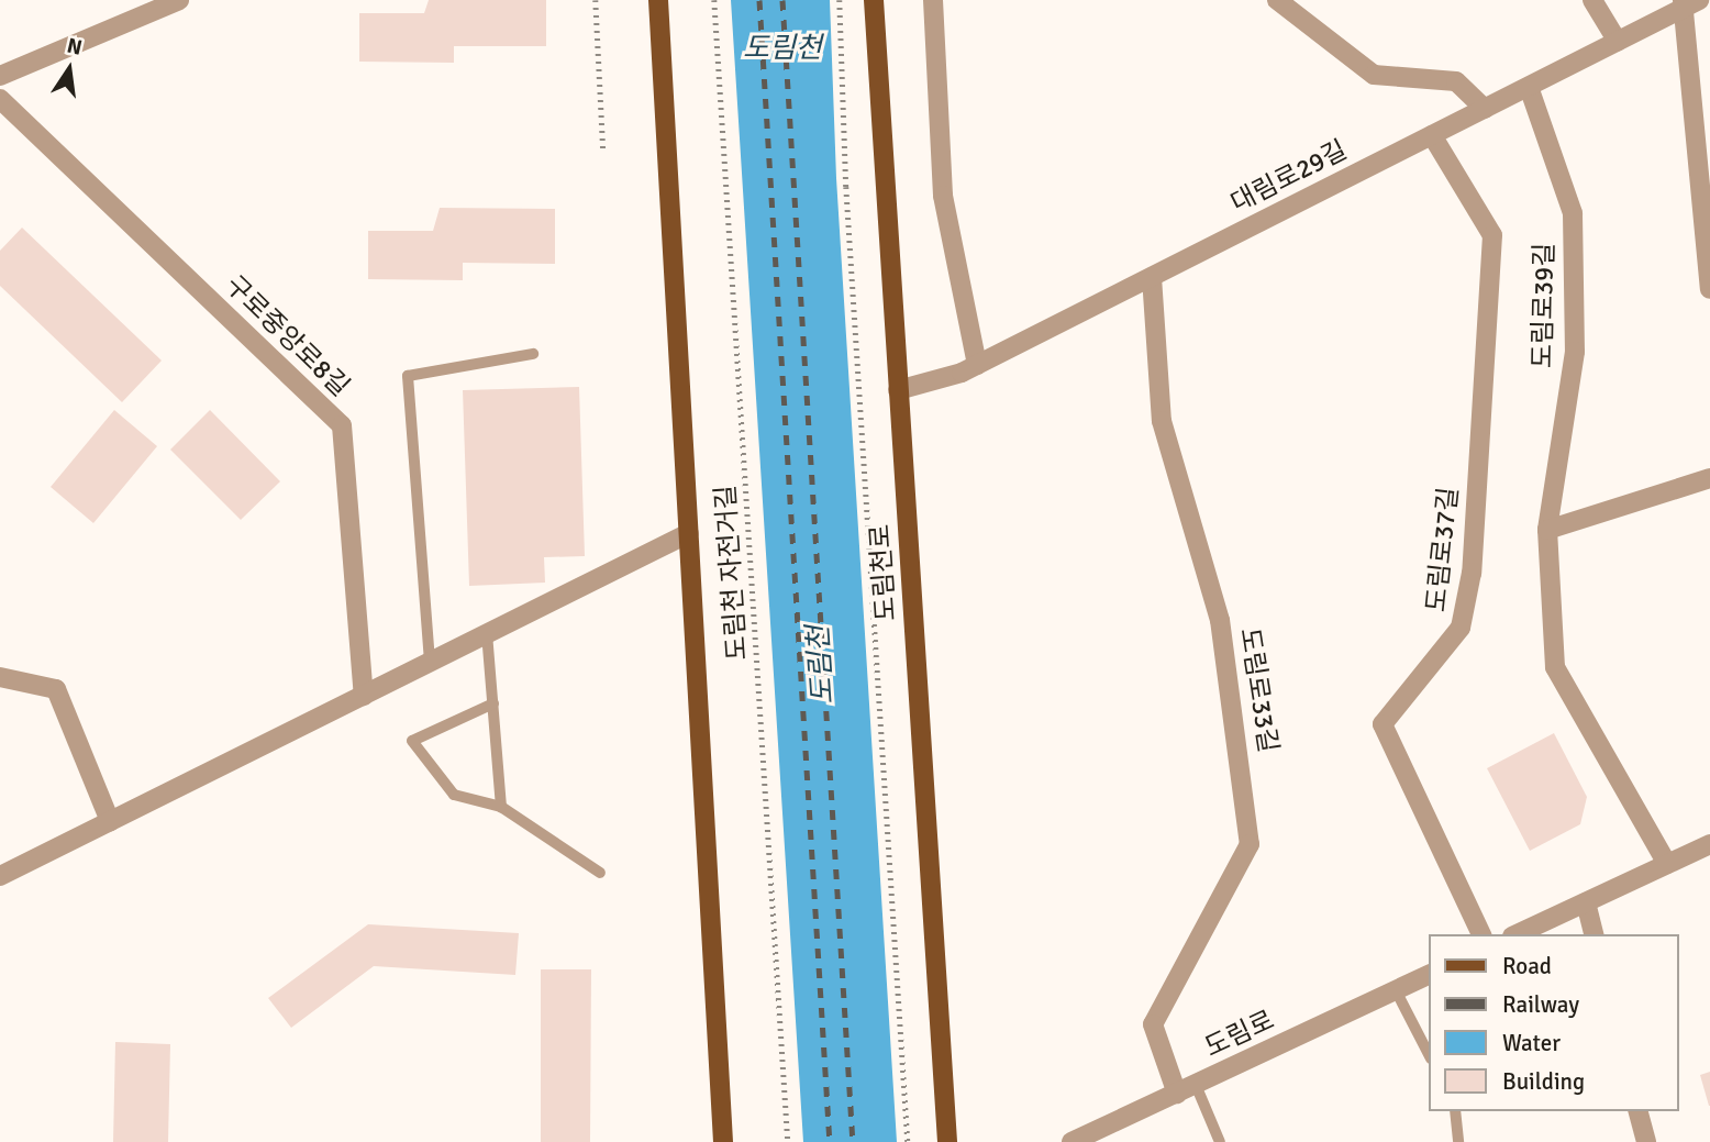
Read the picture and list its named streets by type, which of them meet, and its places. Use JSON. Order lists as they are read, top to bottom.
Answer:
{
  "streets": {
    "main road": ["도림천로"],
    "street": [
      "대림로29길",
      "도림로39길",
      "구로중앙로8길",
      "도림로37길",
      "도림로33길",
      "도림로"
    ],
    "path": ["도림천 자전거길"]
  },
  "crossings": [
    ["대림로29길", "도림로39길"],
    ["대림로29길", "도림로37길"],
    ["대림로29길", "도림천로"],
    ["대림로29길", "도림로33길"],
    ["도림로33길", "도림로"]
  ],
  "water": ["도림천"],
  "legend": [
    "Road",
    "Railway",
    "Water",
    "Building"
  ],
  "north": "top"
}
